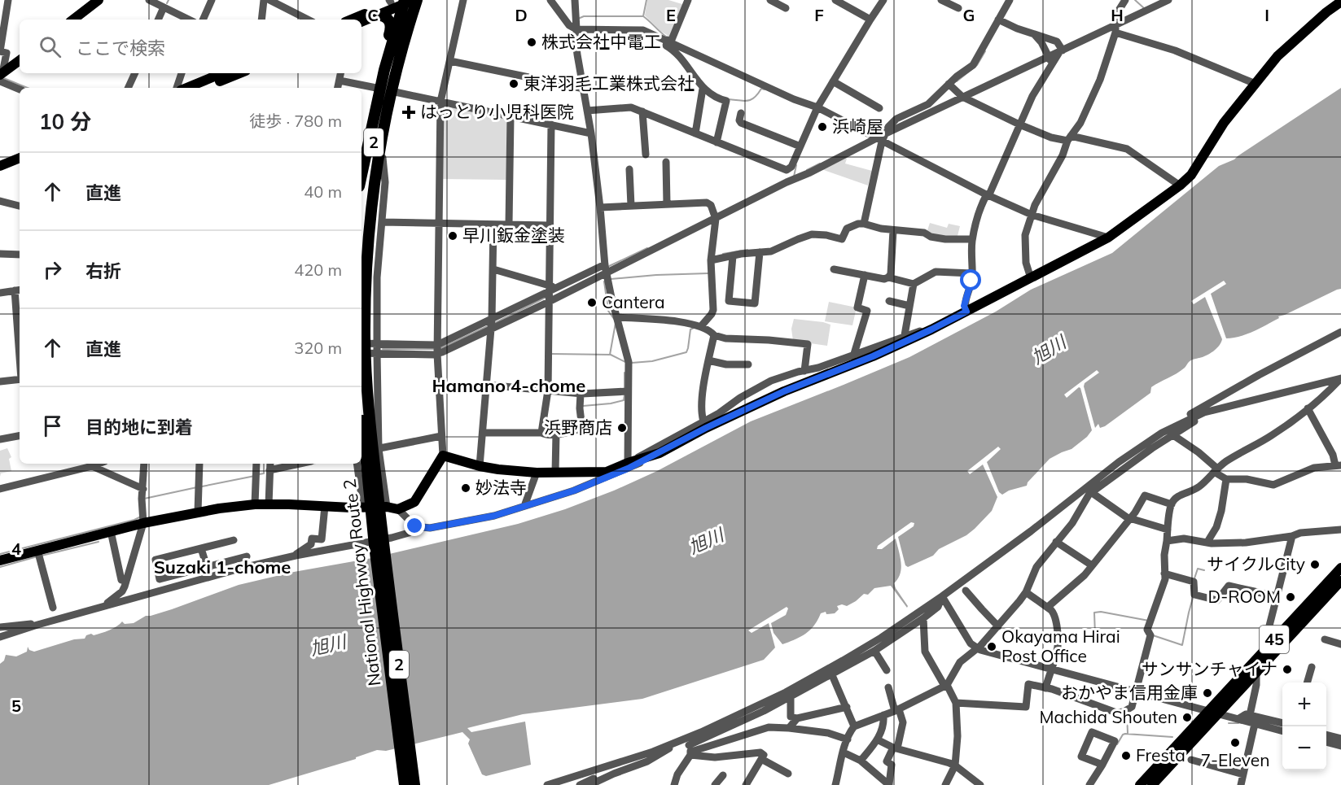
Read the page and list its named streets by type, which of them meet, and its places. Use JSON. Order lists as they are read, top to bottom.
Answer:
{
  "streets": {
    "highway": ["2", "National Highway Route 2"],
    "main road": ["45"]
  },
  "crossings": [
    ["2", "National Highway Route 2"]
  ],
  "districts": ["Hamano 4-chome", "Suzaki 1-chome"],
  "water": ["旭川"],
  "places": {
    "other": [
      "株式会社中電工",
      "東洋羽毛工業株式会社",
      "浜崎屋",
      "早川鈑金塗装",
      "Cantera",
      "浜野商店",
      "妙法寺",
      "サイクルCity",
      "D-ROOM",
      "Okayama Hirai Post Office",
      "サンサンチャイナ",
      "おかやま信用金庫",
      "Machida Shouten",
      "7-Eleven",
      "Fresta"
    ],
    "health": ["はっとり小児科医院"]
  },
  "page": {
    "search": "ここで検索",
    "heading": ["10 分", "徒歩 · 780 m"],
    "list": [
      ["直進", "40 m"],
      ["右折", "420 m"],
      ["直進", "320 m"],
      "目的地に到着"
    ],
    "map_buttons": ["+", "−"]
  },
  "grid": {
    "columns": [
      "C",
      "D",
      "E",
      "F",
      "G",
      "H",
      "I"
    ],
    "rows": ["4", "5"]
  }
}
